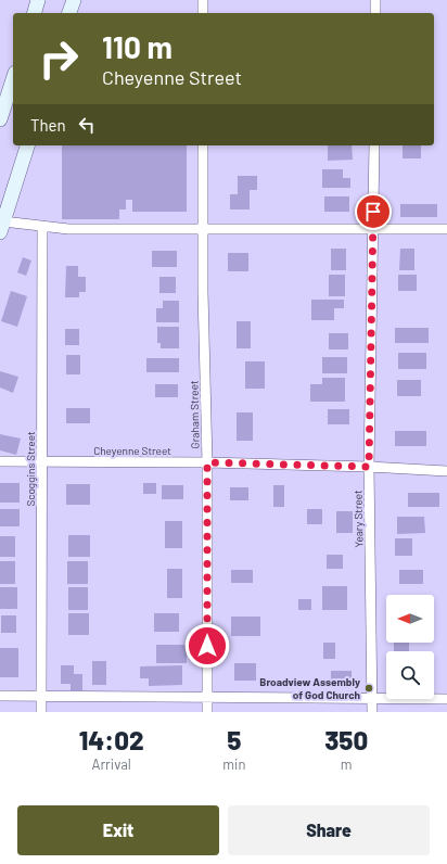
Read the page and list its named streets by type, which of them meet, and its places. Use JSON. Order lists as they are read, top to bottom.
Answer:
{
  "streets": {
    "street": [
      "Graham Street",
      "Cheyenne Street",
      "Scoggins Street",
      "Yeary Street"
    ]
  },
  "crossings": [
    ["Graham Street", "Cheyenne Street"],
    ["Cheyenne Street", "Scoggins Street"],
    ["Cheyenne Street", "Yeary Street"]
  ],
  "places": ["Broadview Assembly of God Church"],
  "north": "left",
  "page": {
    "turn": ["110 m", "Cheyenne Street"],
    "then": "Then",
    "eta": [
      "14:02",
      "Arrival",
      "5",
      "min",
      "350",
      "m"
    ],
    "buttons": ["Exit", "Share"]
  }
}
